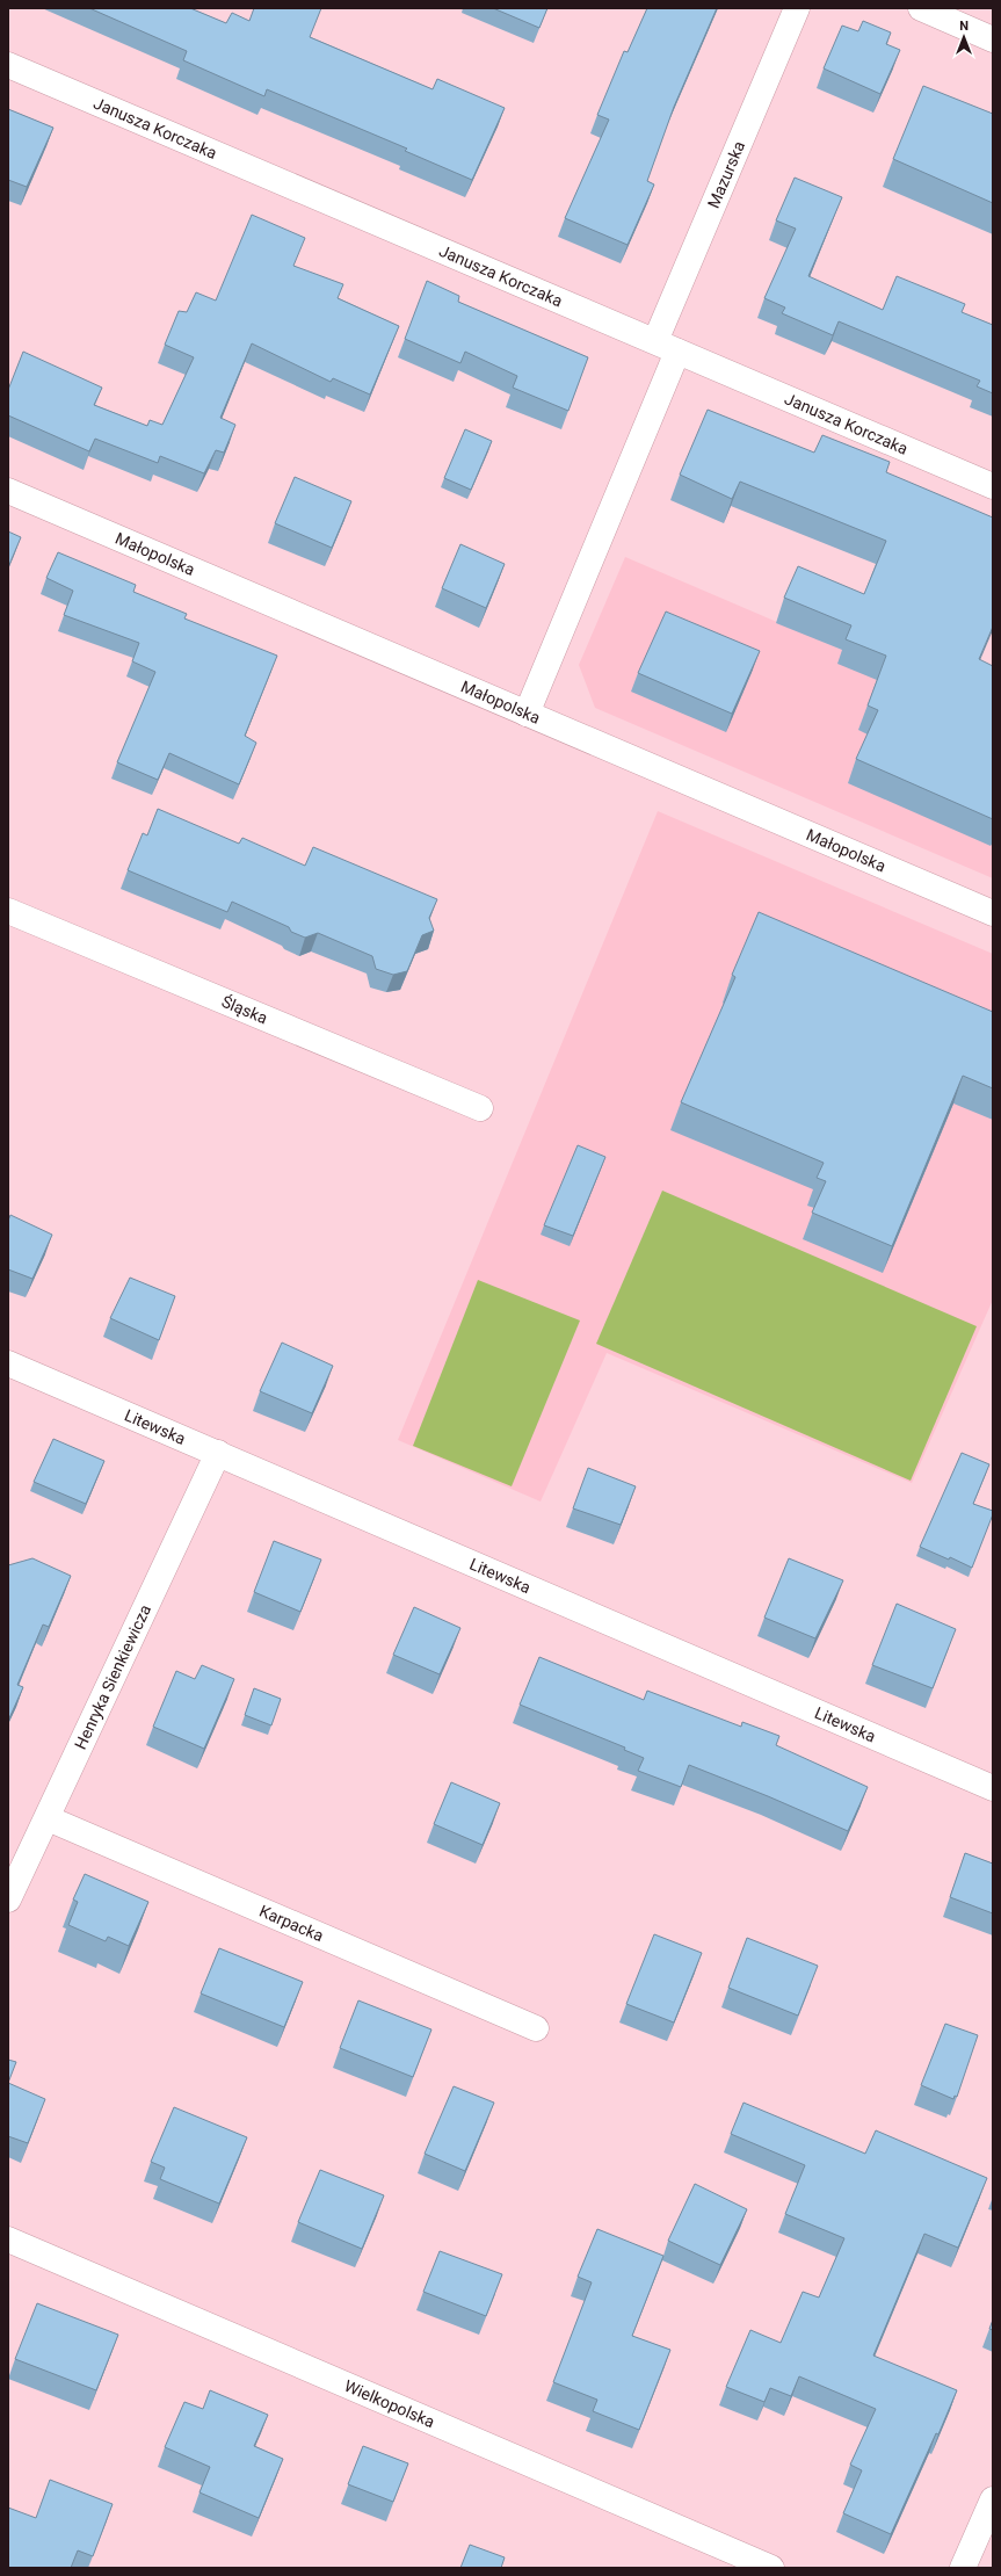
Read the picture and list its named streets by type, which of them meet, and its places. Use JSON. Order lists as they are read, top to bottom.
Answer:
{
  "streets": {
    "street": [
      "Janusza Korczaka",
      "Mazurska",
      "Małopolska",
      "Śląska",
      "Litewska",
      "Henryka Sienkiewicza",
      "Karpacka",
      "Wielkopolska"
    ]
  },
  "crossings": [
    ["Janusza Korczaka", "Mazurska"],
    ["Litewska", "Henryka Sienkiewicza"],
    ["Henryka Sienkiewicza", "Karpacka"]
  ],
  "north": "top"
}
